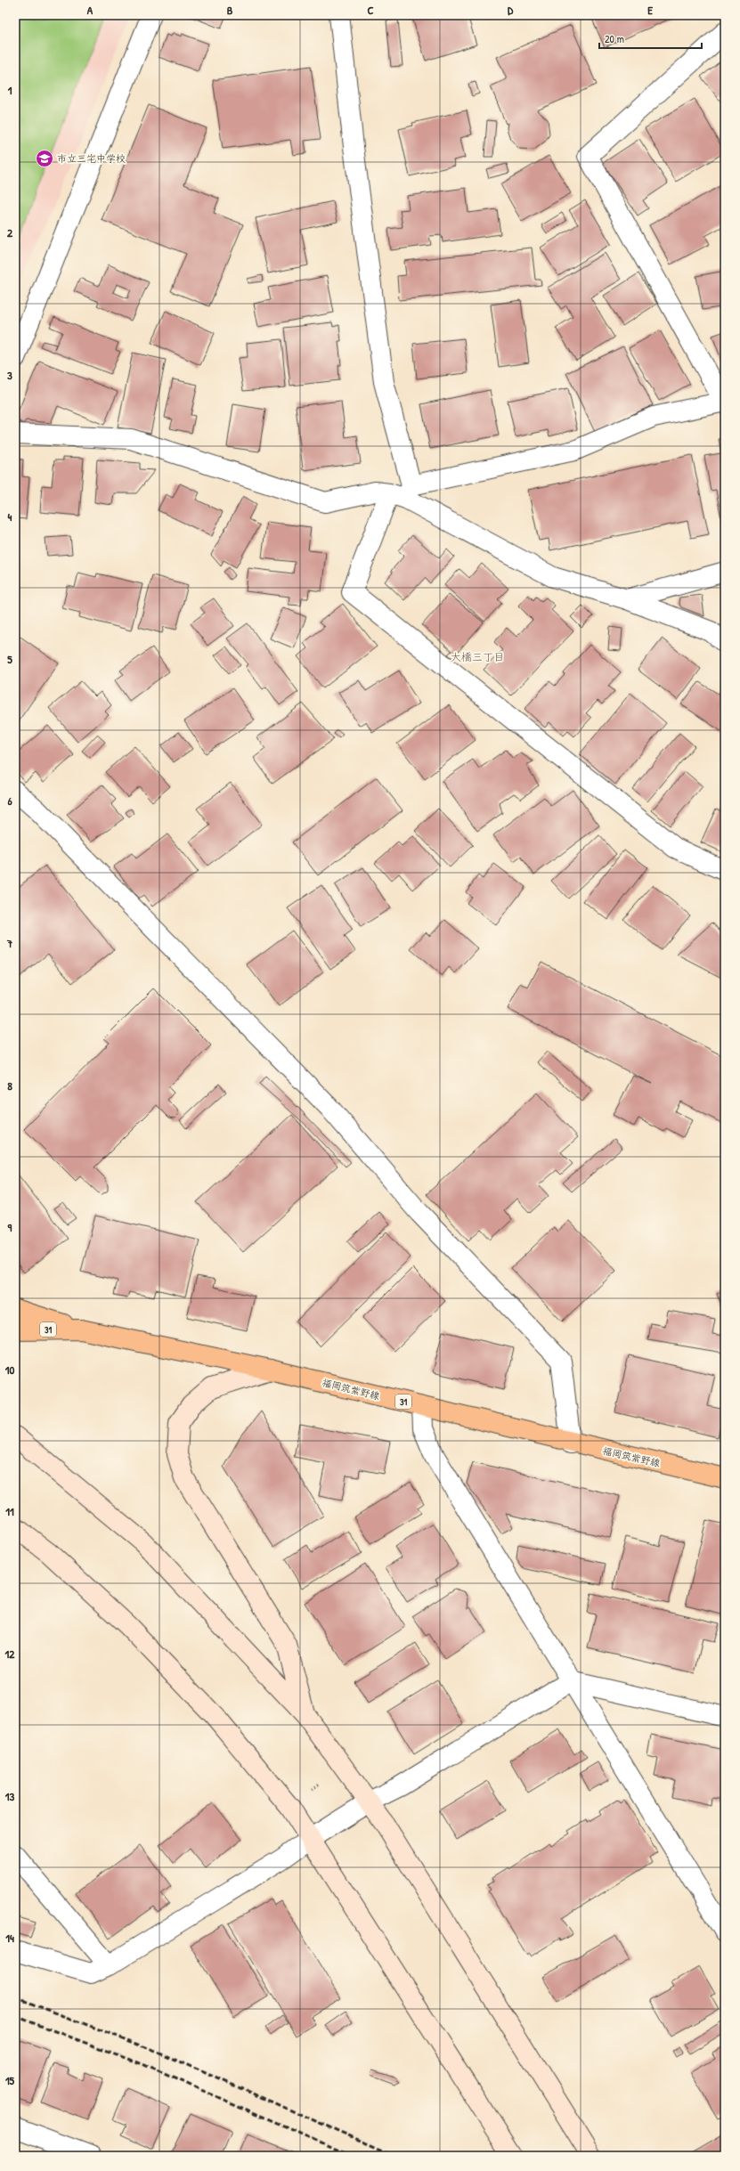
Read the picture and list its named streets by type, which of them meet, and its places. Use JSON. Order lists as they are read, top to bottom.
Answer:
{
  "streets": {
    "main road": ["31", "福岡筑紫野線"]
  },
  "districts": ["大橋三丁目"],
  "places": {
    "school or university": ["市立三宅中学校"]
  },
  "scale_bar": "20 m",
  "grid": {
    "columns": [
      "A",
      "B",
      "C",
      "D",
      "E"
    ],
    "rows": [
      "1",
      "2",
      "3",
      "4",
      "5",
      "6",
      "7",
      "8",
      "9",
      "10",
      "11",
      "12",
      "13",
      "14",
      "15"
    ]
  }
}
